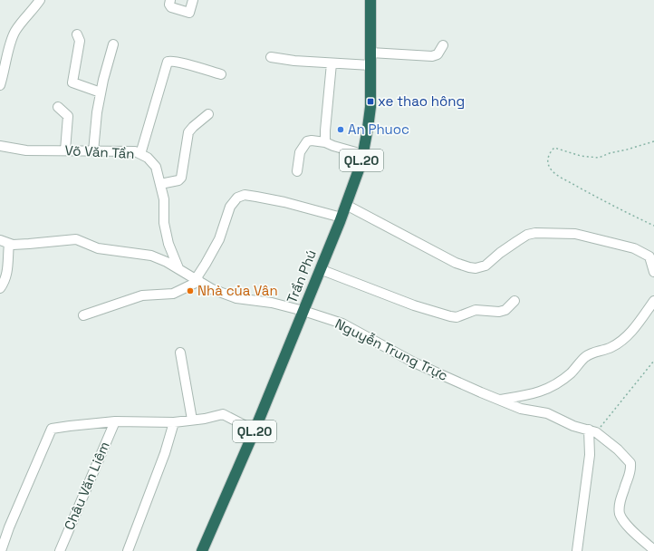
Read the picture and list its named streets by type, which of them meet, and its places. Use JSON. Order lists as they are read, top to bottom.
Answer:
{
  "streets": {
    "highway": ["QL.20", "Trần Phú"],
    "street": ["Võ Văn Tần", "Nguyễn Trung Trực", "Châu Văn Liêm"]
  },
  "crossings": [
    ["Võ Văn Tần", "Nguyễn Trung Trực"],
    ["Trần Phú", "Nguyễn Trung Trực"]
  ],
  "places": {
    "transit": ["xe thao hông"],
    "other": ["An Phuoc", "Nhà của Vân"]
  }
}
